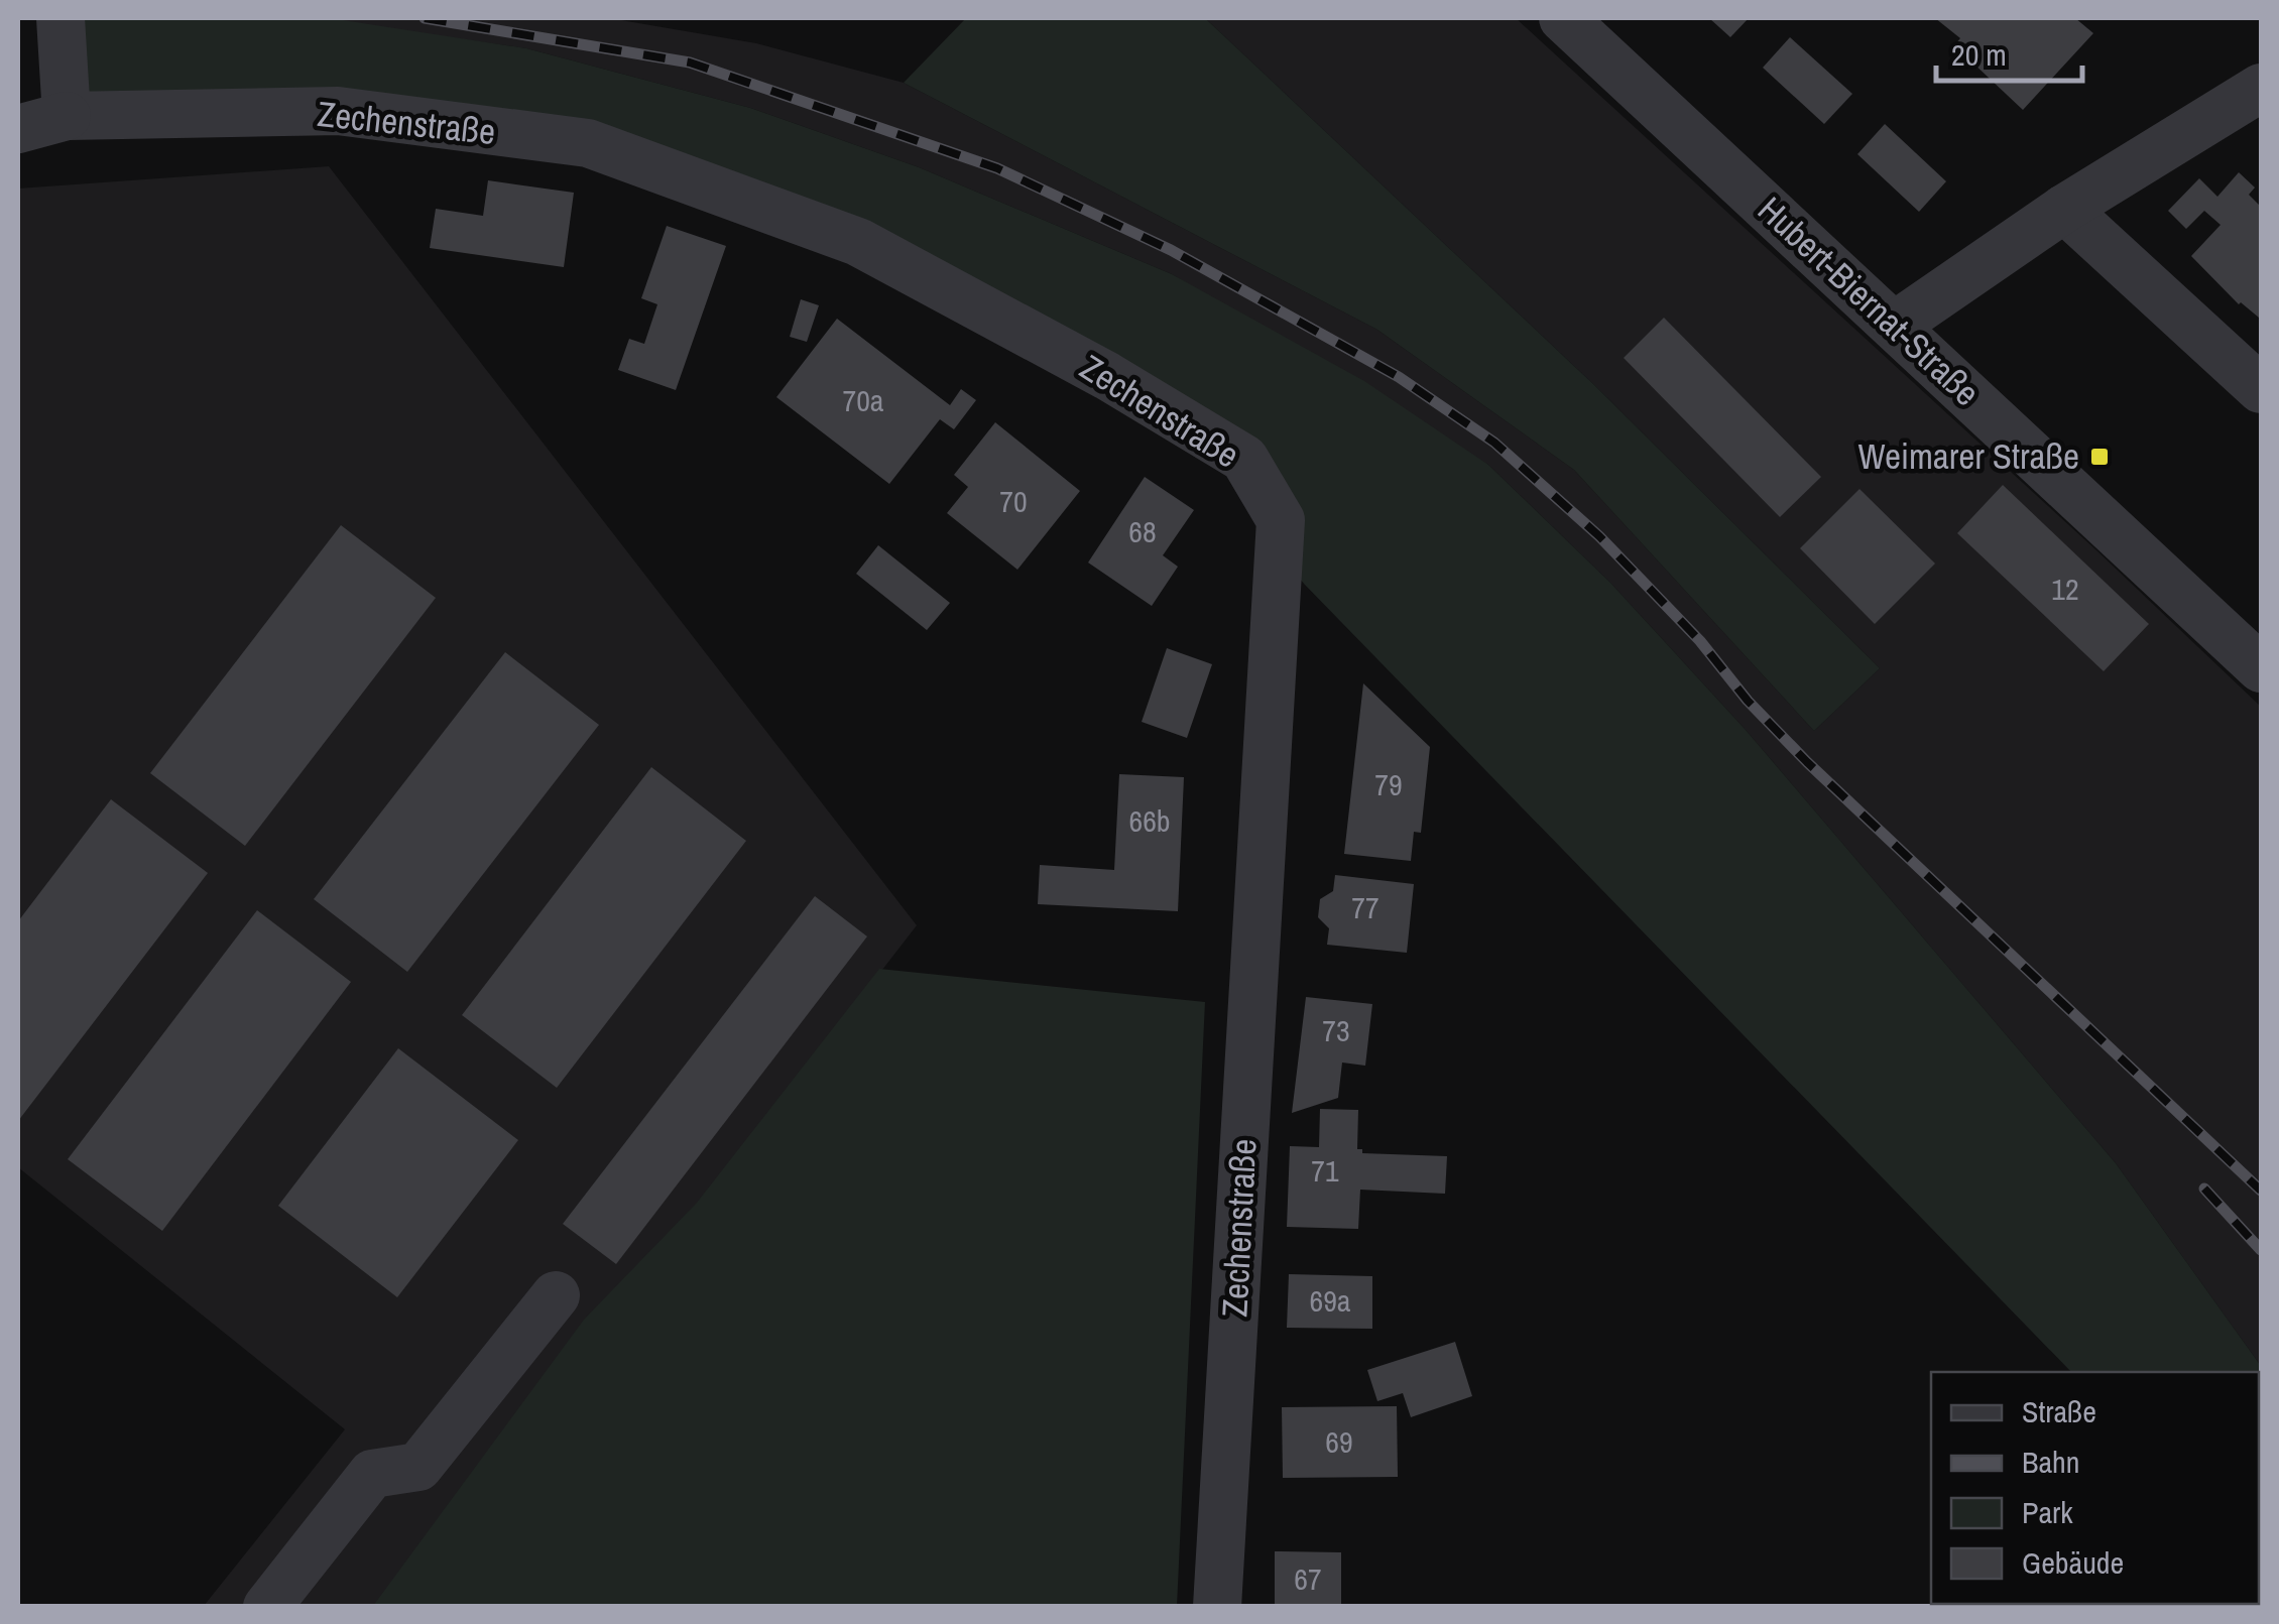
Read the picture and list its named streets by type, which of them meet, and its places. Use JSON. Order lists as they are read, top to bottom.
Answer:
{
  "streets": {
    "street": ["Zechenstraße", "Hubert-Biernat-Straße"]
  },
  "places": {
    "transit": ["Weimarer Straße"]
  },
  "house_numbers": [
    "70a",
    "70",
    "68",
    "12",
    "79",
    "66b",
    "77",
    "73",
    "71",
    "69a",
    "69",
    "67"
  ],
  "legend": [
    "Straße",
    "Bahn",
    "Park",
    "Gebäude"
  ],
  "scale_bar": "20 m"
}
